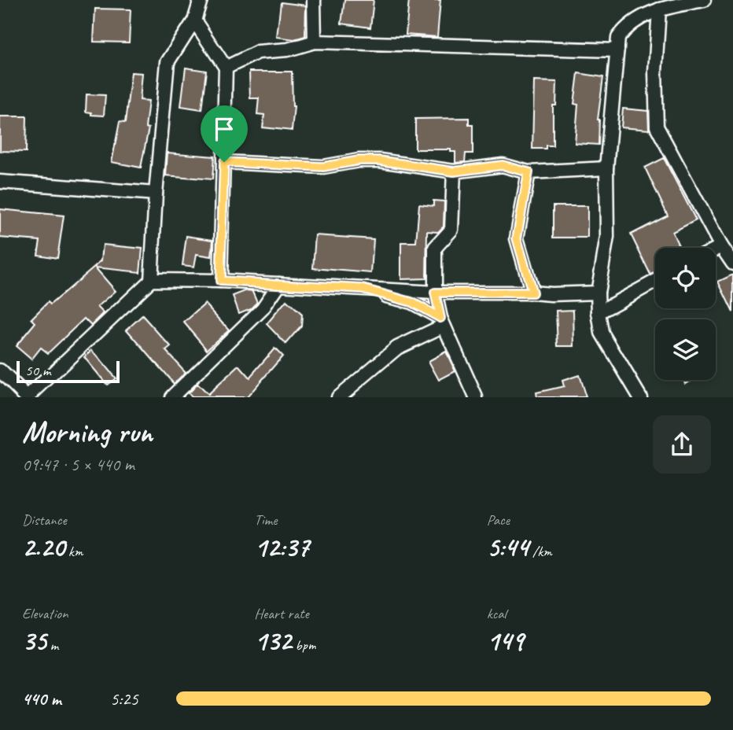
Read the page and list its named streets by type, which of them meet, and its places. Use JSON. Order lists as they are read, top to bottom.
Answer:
{
  "scale_bar": "50 m",
  "page": {
    "scale": "50 m",
    "heading": ["Morning run", "09:47 · 5 × 440 m"],
    "stats": [
      ["Distance", "2.20 km"],
      ["Time", "12:37"],
      ["Pace", "5:44 /km"],
      ["Elevation", "35 m"],
      ["Heart rate", "132 bpm"],
      ["kcal", "149"]
    ],
    "list": [
      {
        "name": "440 m",
        "note": "5:25"
      }
    ]
  }
}
